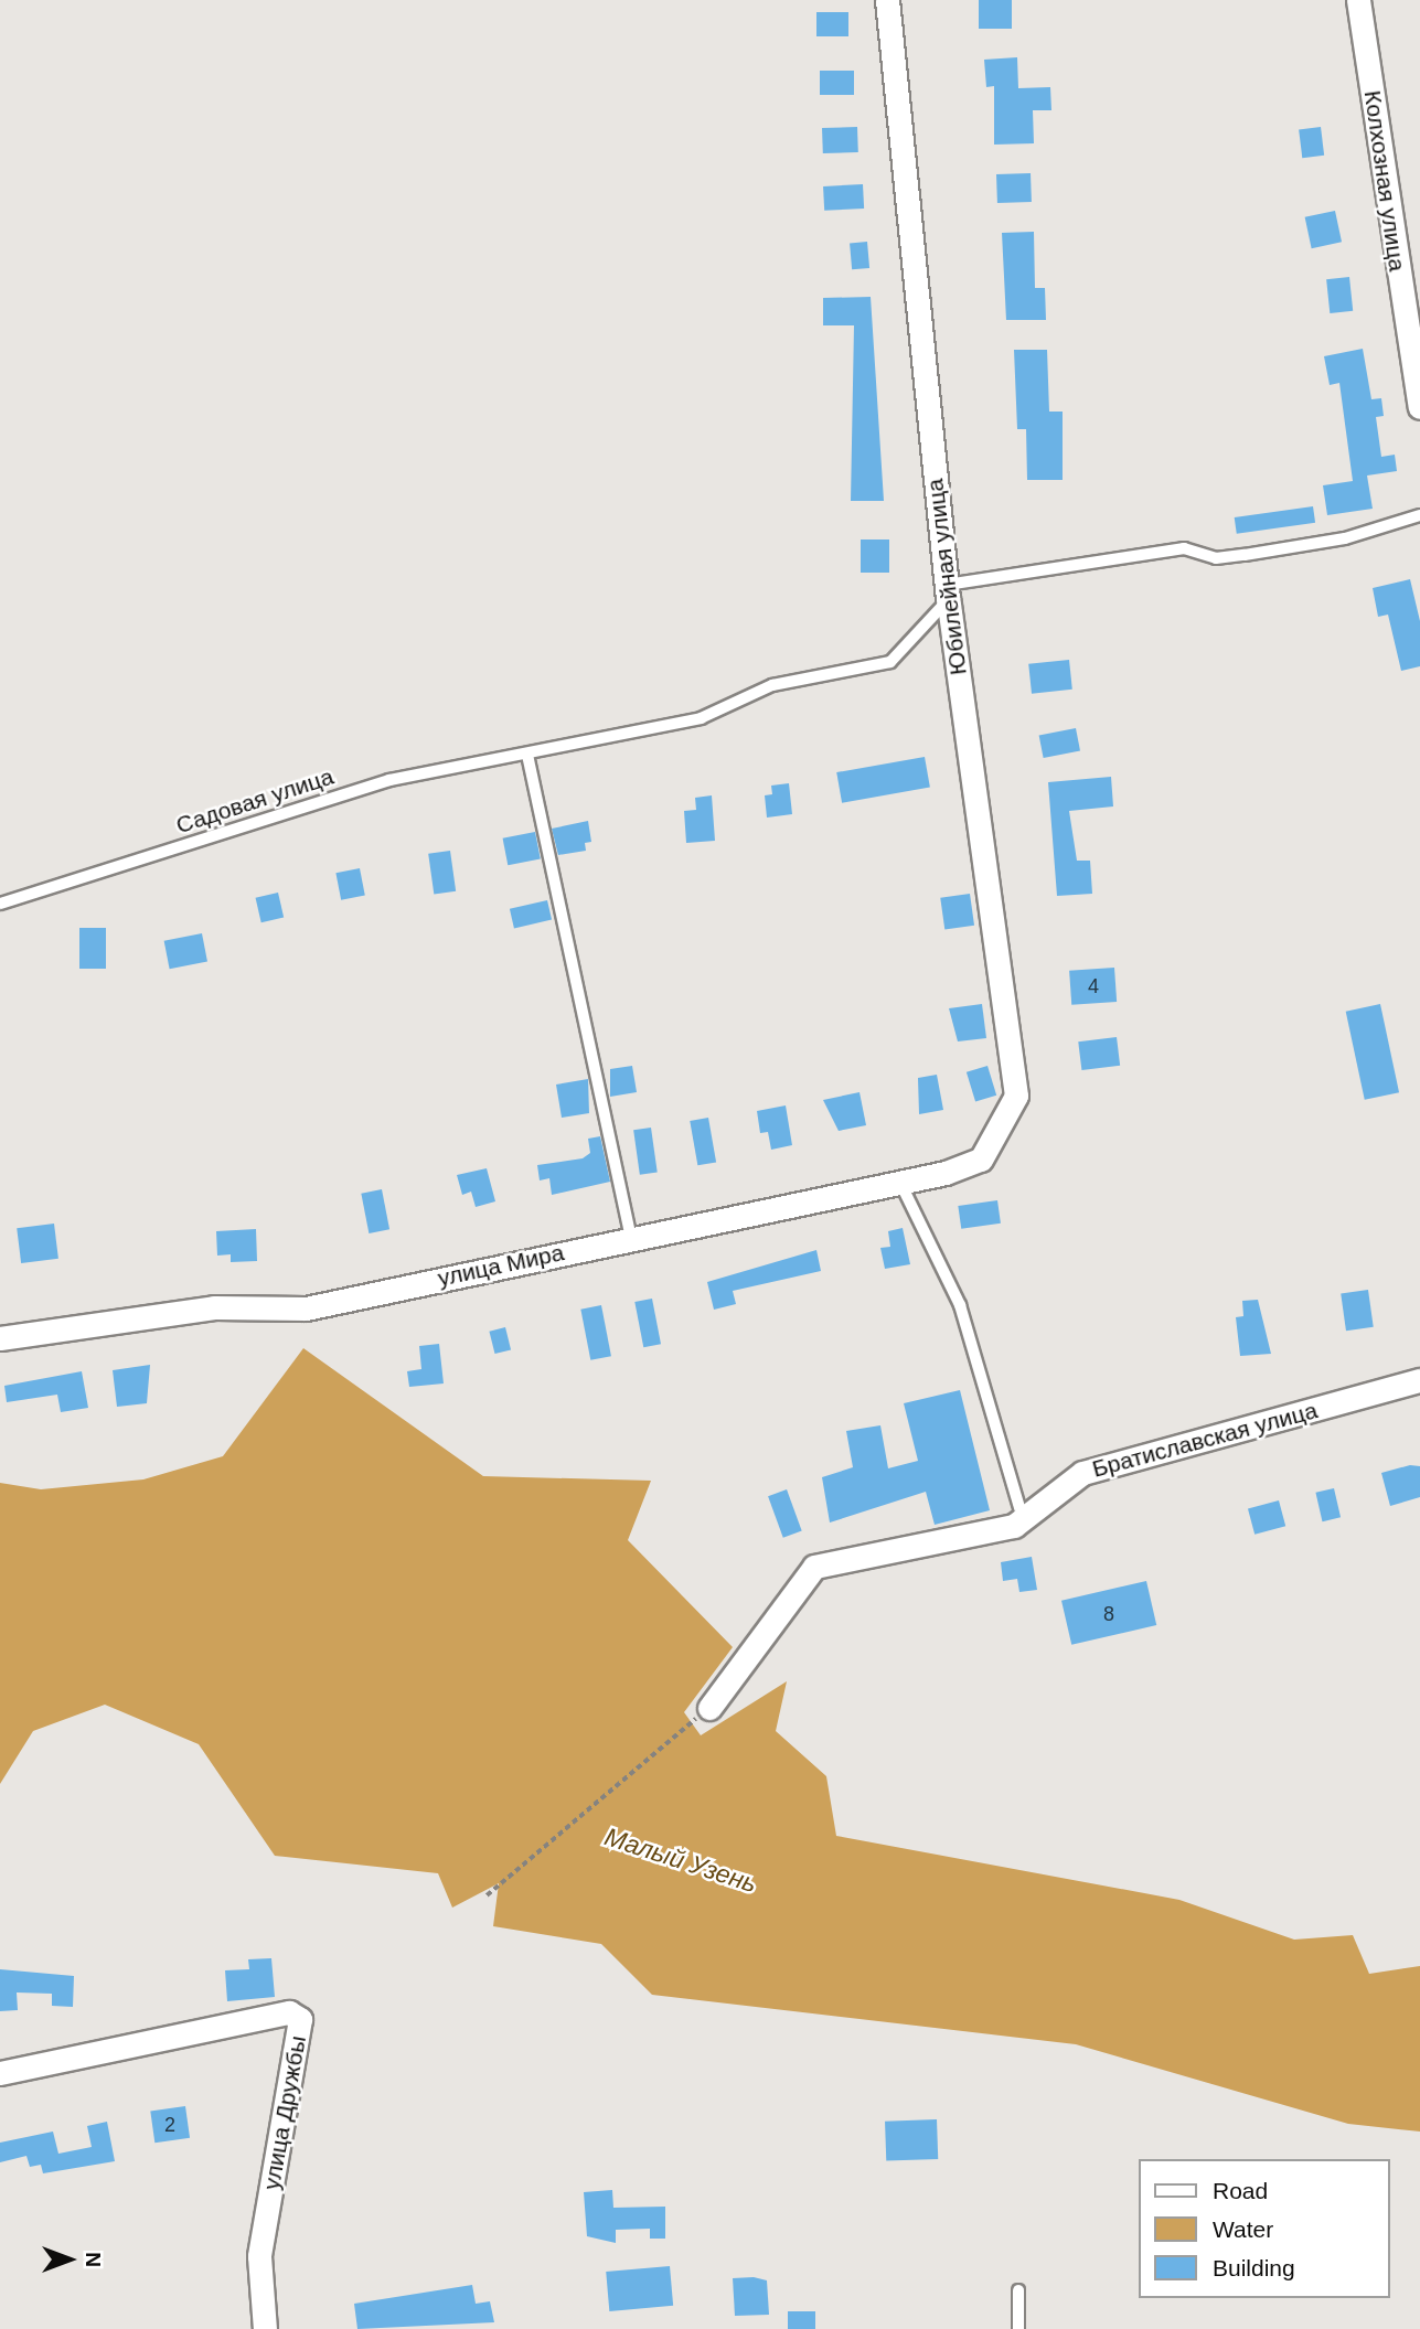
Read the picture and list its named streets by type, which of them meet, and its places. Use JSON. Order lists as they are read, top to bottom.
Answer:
{
  "streets": {
    "street": [
      "Колхозная улица",
      "Юбилейная улица",
      "улица Мира",
      "Братиславская улица",
      "улица Дружбы"
    ],
    "lane": ["Садовая улица"]
  },
  "crossings": [
    ["Юбилейная улица", "Садовая улица"],
    ["Юбилейная улица", "улица Мира"]
  ],
  "water": ["Малый Узень"],
  "house_numbers": ["4", "8", "2"],
  "legend": ["Road", "Water", "Building"],
  "north": "right"
}
